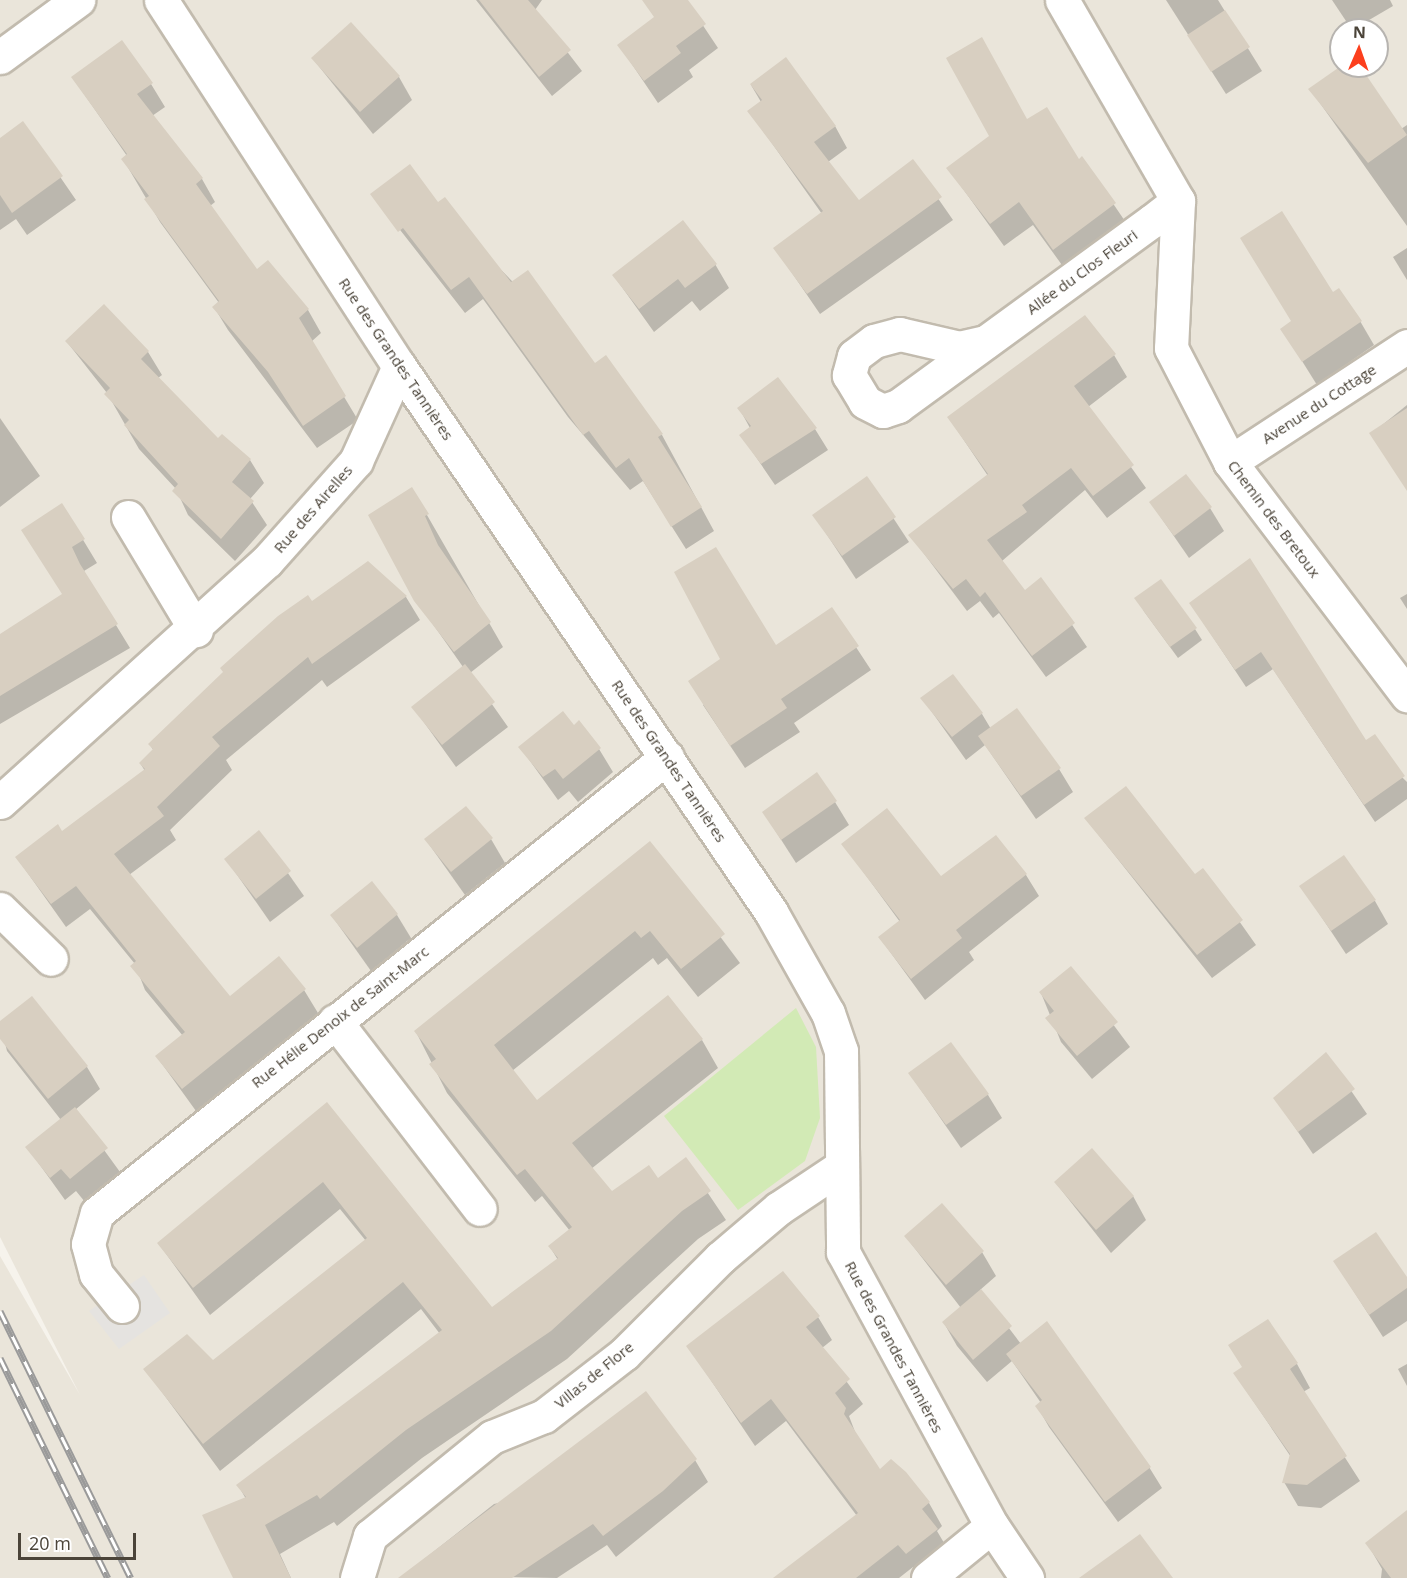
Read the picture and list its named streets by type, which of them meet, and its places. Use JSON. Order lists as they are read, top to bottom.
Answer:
{
  "streets": {
    "street": [
      "Allée du Clos Fleuri",
      "Rue des Grandes Tannières",
      "Avenue du Cottage",
      "Rue des Airelles",
      "Chemin des Bretoux",
      "Rue Hélie Denoix de Saint-Marc",
      "Villas de Flore"
    ]
  },
  "crossings": [
    ["Allée du Clos Fleuri", "Chemin des Bretoux"],
    ["Rue des Grandes Tannières", "Rue des Airelles"],
    ["Rue des Grandes Tannières", "Rue Hélie Denoix de Saint-Marc"],
    ["Rue des Grandes Tannières", "Villas de Flore"],
    ["Avenue du Cottage", "Chemin des Bretoux"]
  ],
  "scale_bar": "20 m",
  "north": "top"
}
